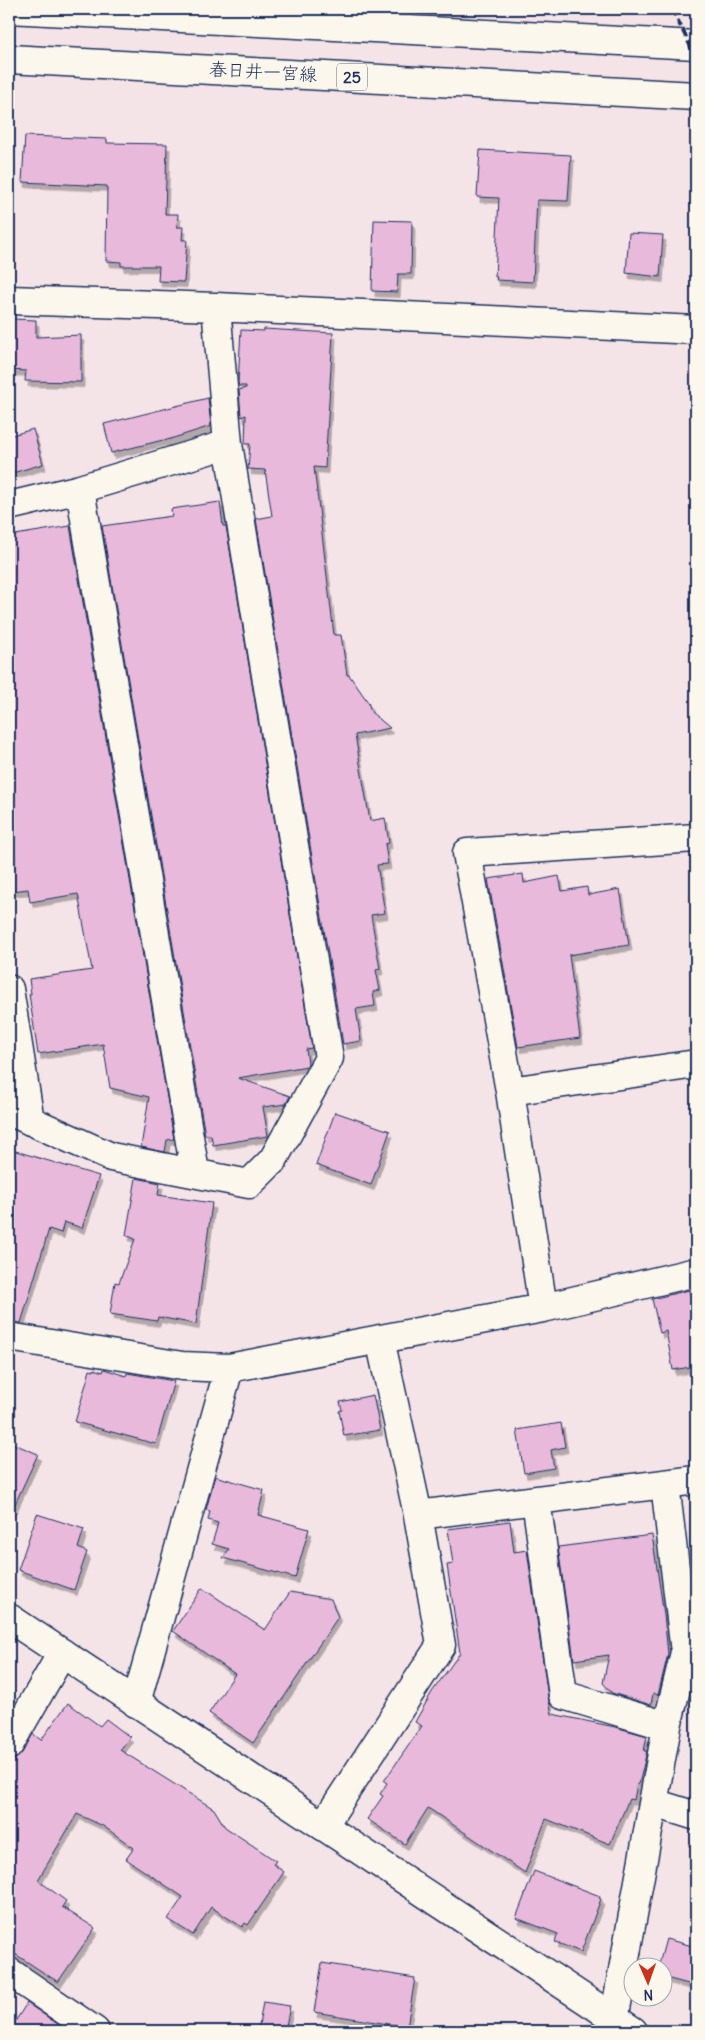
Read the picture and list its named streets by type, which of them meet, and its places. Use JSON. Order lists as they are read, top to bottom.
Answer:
{
  "streets": {
    "street": ["春日井一宮線", "25"]
  },
  "north": "bottom"
}
